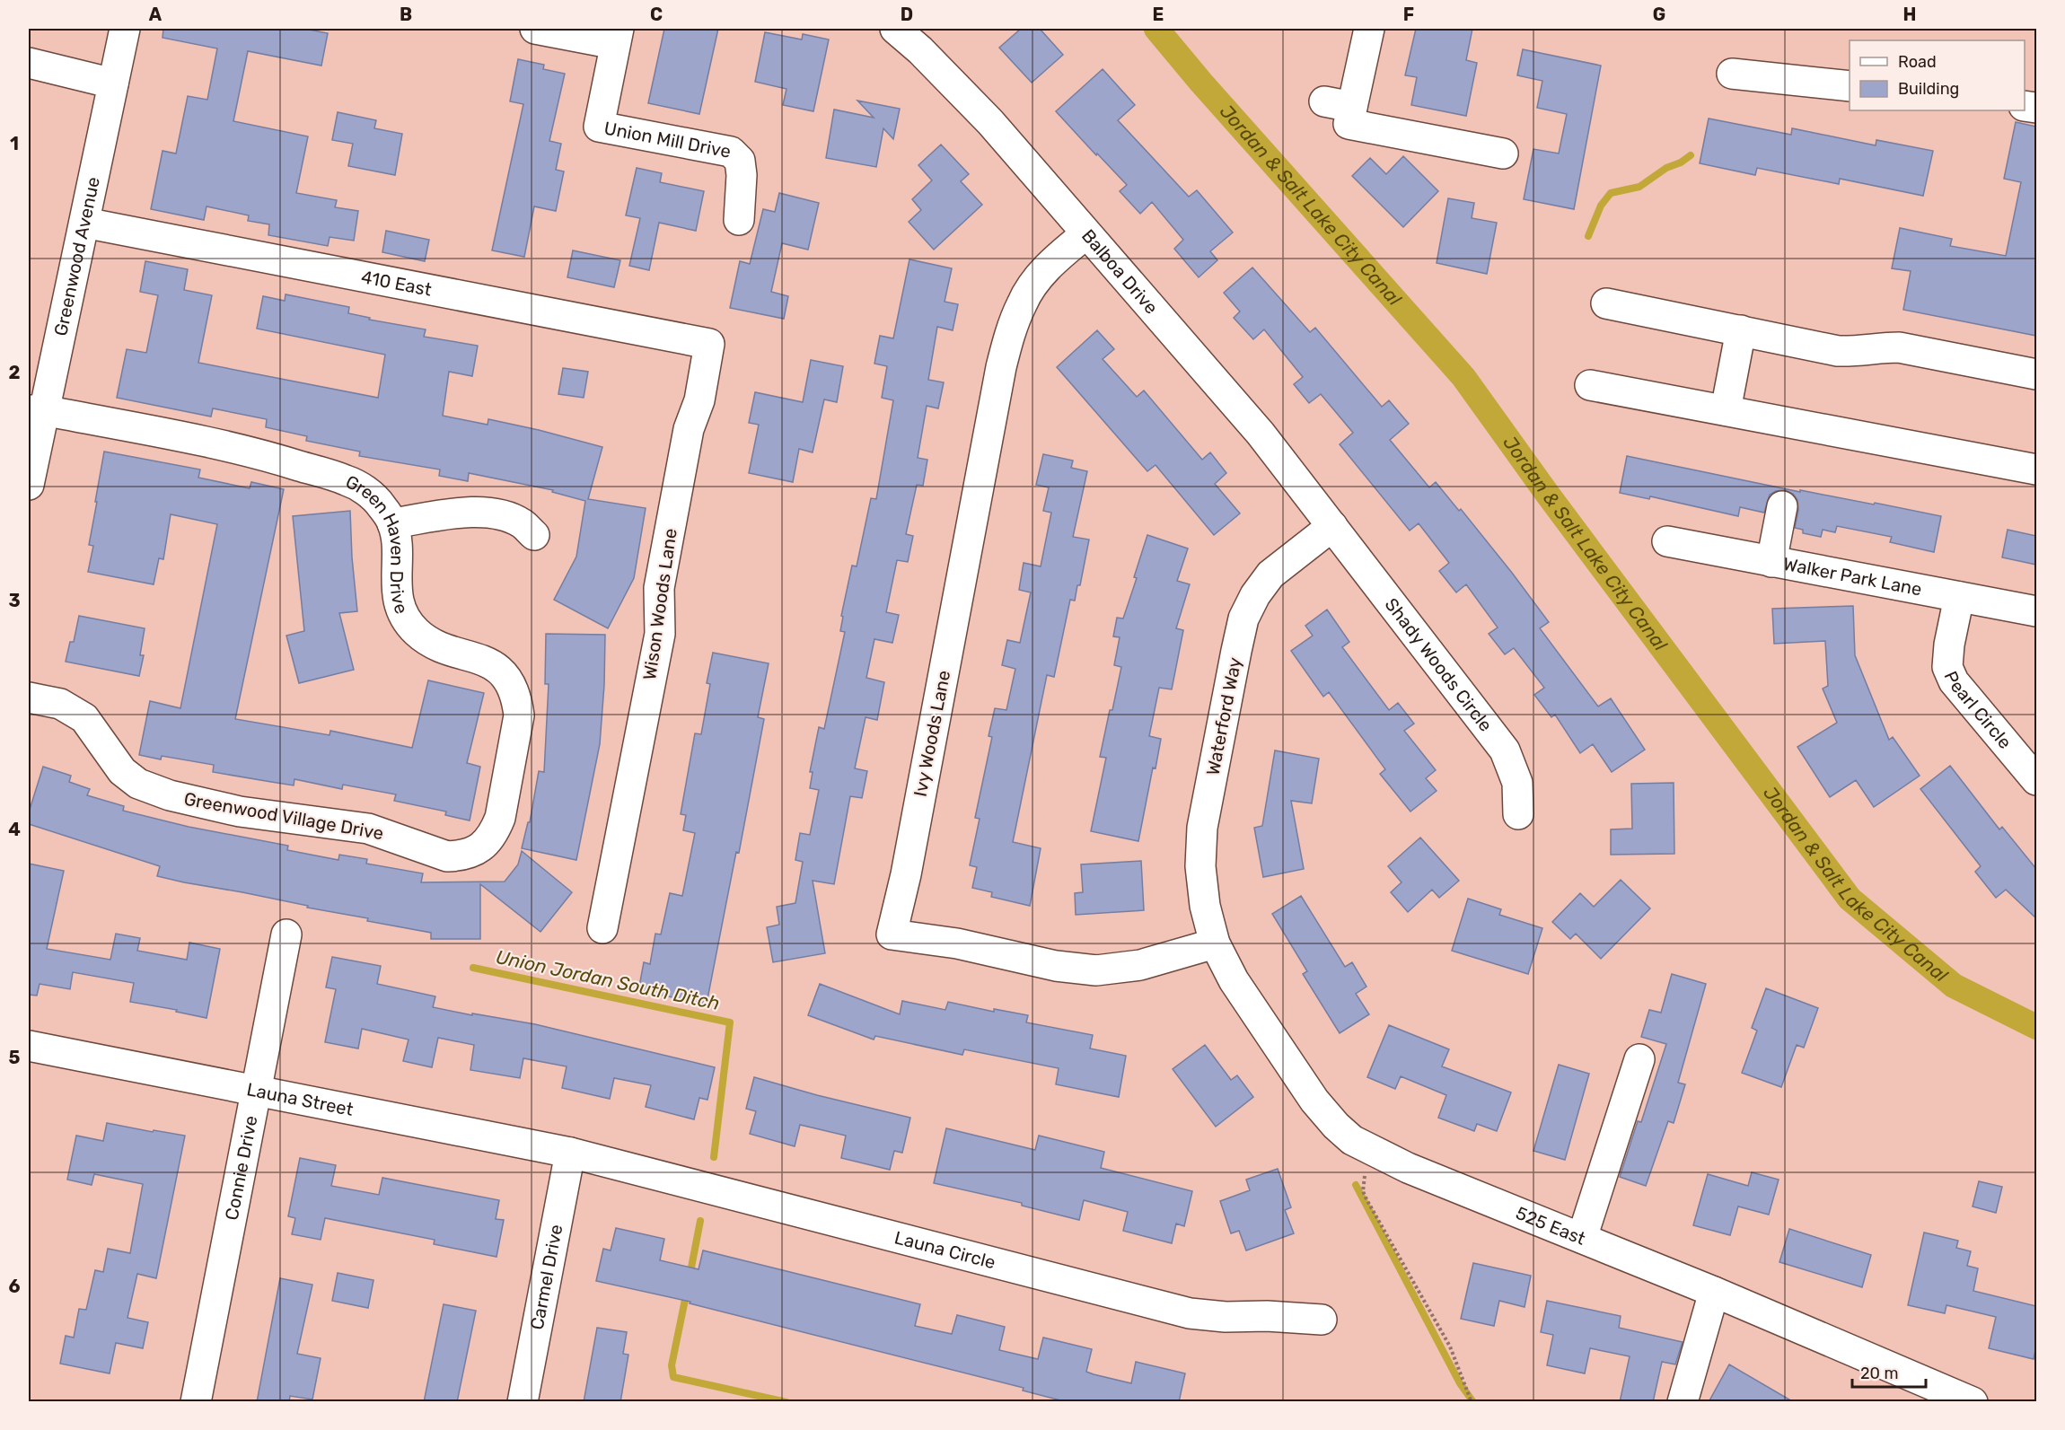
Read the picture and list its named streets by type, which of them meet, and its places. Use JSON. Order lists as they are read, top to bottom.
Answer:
{
  "streets": {
    "street": [
      "Union Mill Drive",
      "Greenwood Avenue",
      "Balboa Drive",
      "410 East",
      "Green Haven Drive",
      "Walker Park Lane",
      "Wison Woods Lane",
      "Shady Woods Circle",
      "Pearl Circle",
      "Waterford Way",
      "Ivy Woods Lane",
      "Greenwood Village Drive",
      "Launa Street",
      "Connie Drive",
      "525 East",
      "Launa Circle",
      "Carmel Drive"
    ]
  },
  "crossings": [
    ["Greenwood Avenue", "410 East"],
    ["Greenwood Avenue", "Green Haven Drive"],
    ["Balboa Drive", "Shady Woods Circle"],
    ["Balboa Drive", "Waterford Way"],
    ["Balboa Drive", "Ivy Woods Lane"],
    ["410 East", "Wison Woods Lane"],
    ["Green Haven Drive", "Greenwood Village Drive"],
    ["Walker Park Lane", "Pearl Circle"],
    ["Shady Woods Circle", "Waterford Way"],
    ["Waterford Way", "Ivy Woods Lane"],
    ["Waterford Way", "525 East"],
    ["Ivy Woods Lane", "525 East"],
    ["Launa Street", "Connie Drive"],
    ["Launa Street", "Launa Circle"],
    ["Launa Street", "Carmel Drive"],
    ["Launa Circle", "Carmel Drive"]
  ],
  "water": ["Jordan & Salt Lake City Canal", "Union Jordan South Ditch"],
  "legend": ["Road", "Building"],
  "scale_bar": "20 m",
  "grid": {
    "columns": [
      "A",
      "B",
      "C",
      "D",
      "E",
      "F",
      "G",
      "H"
    ],
    "rows": [
      "1",
      "2",
      "3",
      "4",
      "5",
      "6"
    ]
  }
}
